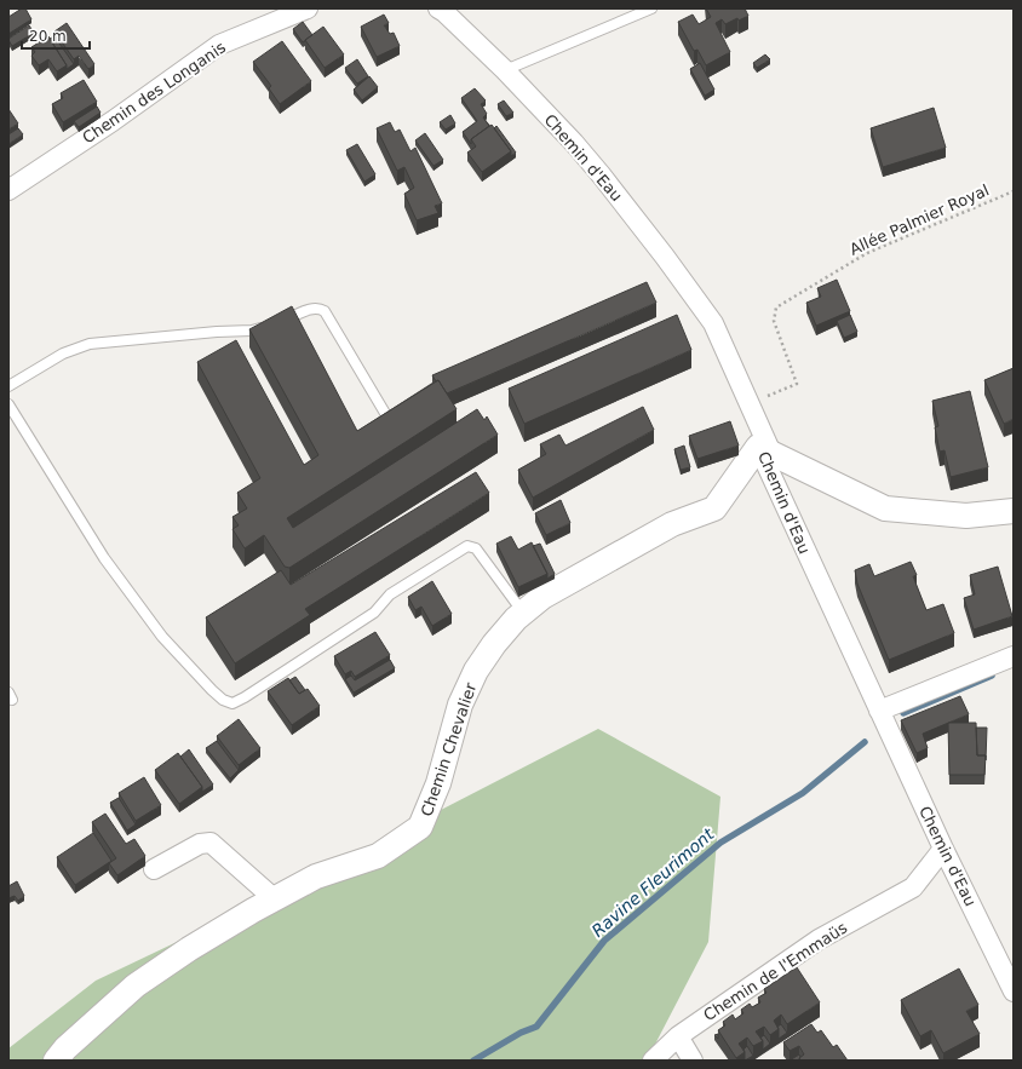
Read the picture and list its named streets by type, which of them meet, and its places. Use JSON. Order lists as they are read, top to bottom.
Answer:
{
  "streets": {
    "street": [
      "Chemin des Longanis",
      "Chemin d'Eau",
      "Chemin Chevalier",
      "Chemin de l'Emmaüs"
    ],
    "path": ["Allée Palmier Royal"]
  },
  "crossings": [
    ["Chemin d'Eau", "Allée Palmier Royal"],
    ["Chemin d'Eau", "Chemin Chevalier"],
    ["Chemin d'Eau", "Chemin de l'Emmaüs"]
  ],
  "water": ["Ravine Fleurimont"],
  "scale_bar": "20 m"
}
